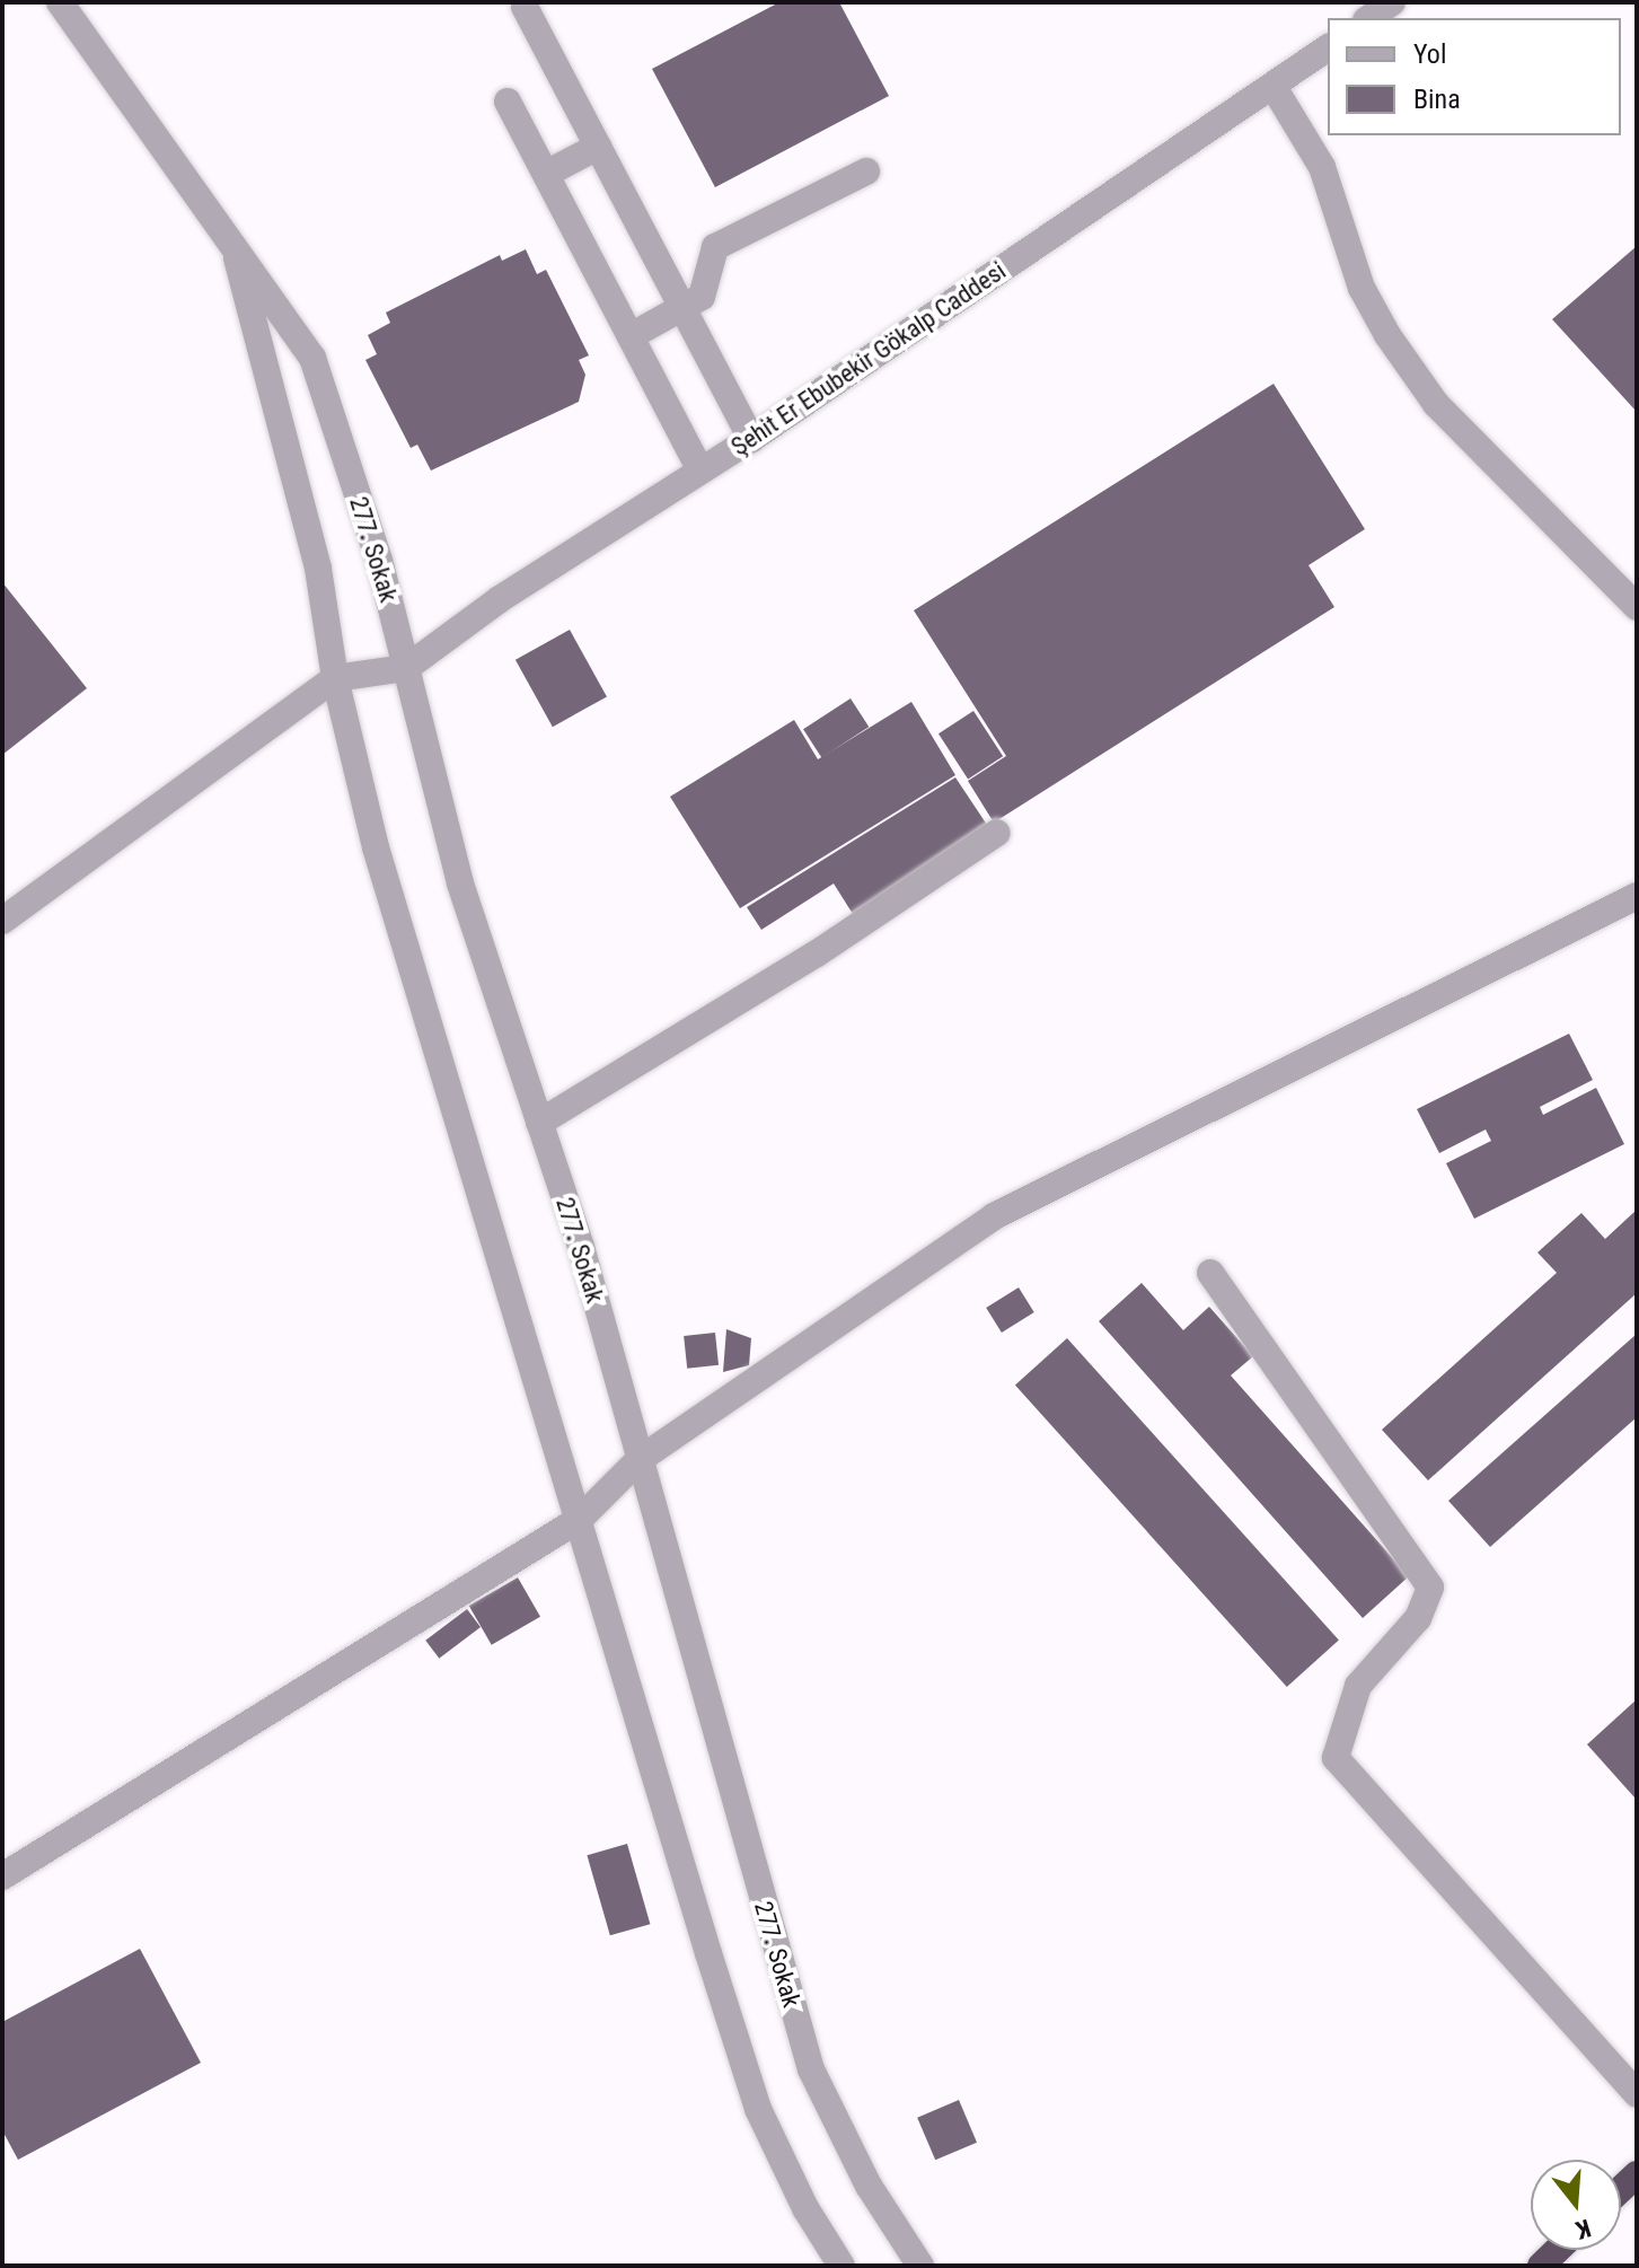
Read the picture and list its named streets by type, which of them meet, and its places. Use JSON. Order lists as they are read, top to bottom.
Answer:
{
  "streets": {
    "street": ["Şehit Er Ebubekir Gökalp Caddesi", "277. Sokak"]
  },
  "crossings": [
    ["Şehit Er Ebubekir Gökalp Caddesi", "277. Sokak"]
  ],
  "legend": ["Yol", "Bina"],
  "north": "bottom"
}
